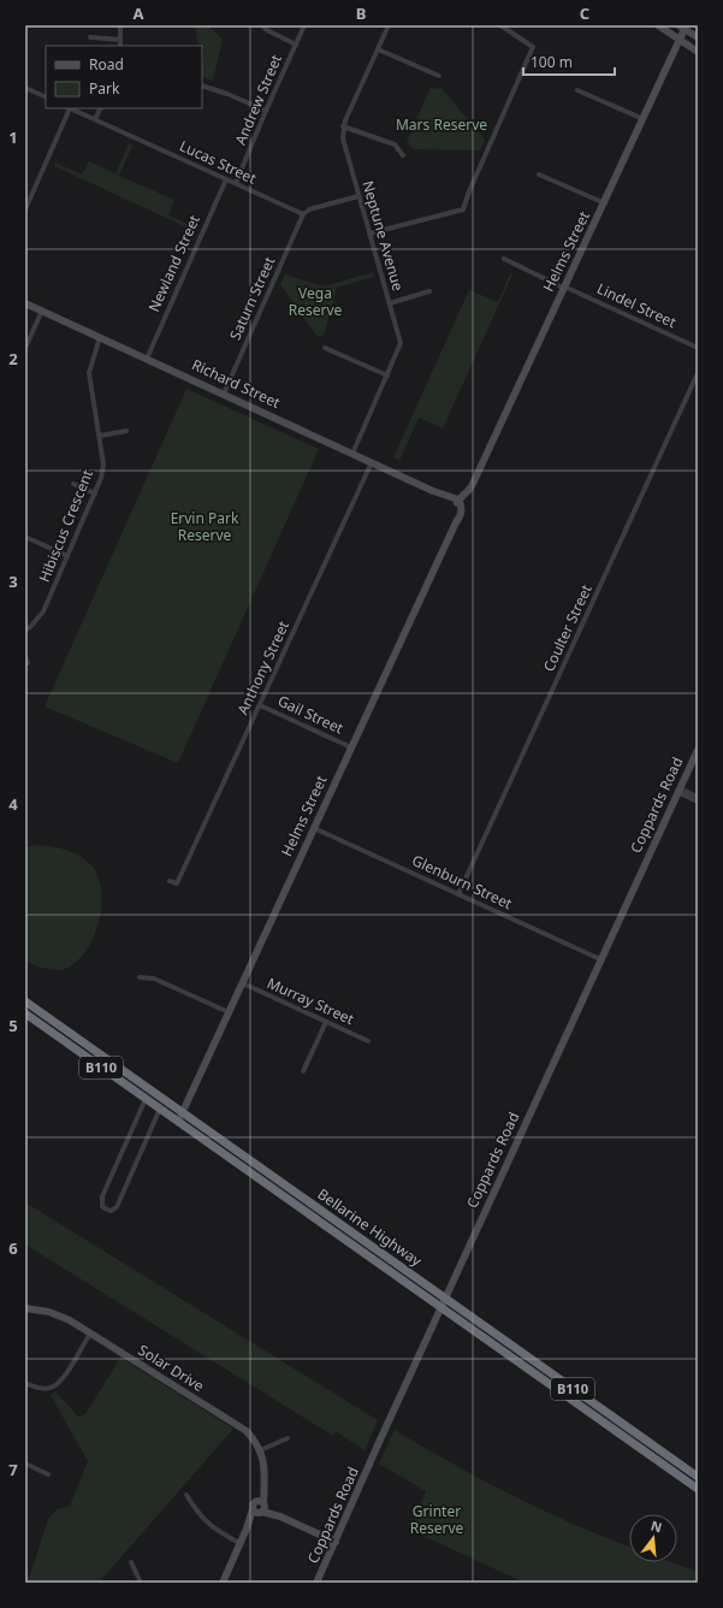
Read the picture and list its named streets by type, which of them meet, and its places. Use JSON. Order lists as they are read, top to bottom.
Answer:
{
  "streets": {
    "highway": ["B110", "Bellarine Highway"],
    "street": [
      "Andrew Street",
      "Lucas Street",
      "Neptune Avenue",
      "Helms Street",
      "Newland Street",
      "Saturn Street",
      "Lindel Street",
      "Richard Street",
      "Hibiscus Crescent",
      "Coulter Street",
      "Anthony Street",
      "Gail Street",
      "Coppards Road",
      "Glenburn Street",
      "Murray Street",
      "Solar Drive"
    ]
  },
  "crossings": [
    ["Andrew Street", "Lucas Street"],
    ["Lucas Street", "Newland Street"],
    ["Lucas Street", "Saturn Street"],
    ["Neptune Avenue", "Richard Street"],
    ["Helms Street", "Lindel Street"],
    ["Helms Street", "Richard Street"],
    ["Helms Street", "Gail Street"],
    ["Helms Street", "Glenburn Street"],
    ["Helms Street", "Murray Street"],
    ["Helms Street", "Bellarine Highway"],
    ["Newland Street", "Richard Street"],
    ["Saturn Street", "Richard Street"],
    ["Richard Street", "Hibiscus Crescent"],
    ["Richard Street", "Anthony Street"],
    ["Coulter Street", "Glenburn Street"],
    ["Anthony Street", "Gail Street"],
    ["Coppards Road", "Glenburn Street"],
    ["Coppards Road", "Bellarine Highway"]
  ],
  "parks": [
    "Mars Reserve",
    "Vega Reserve",
    "Ervin Park Reserve",
    "Grinter Reserve"
  ],
  "legend": ["Road", "Park"],
  "scale_bar": "100 m",
  "north": "top",
  "grid": {
    "columns": ["A", "B", "C"],
    "rows": [
      "1",
      "2",
      "3",
      "4",
      "5",
      "6",
      "7"
    ]
  }
}
